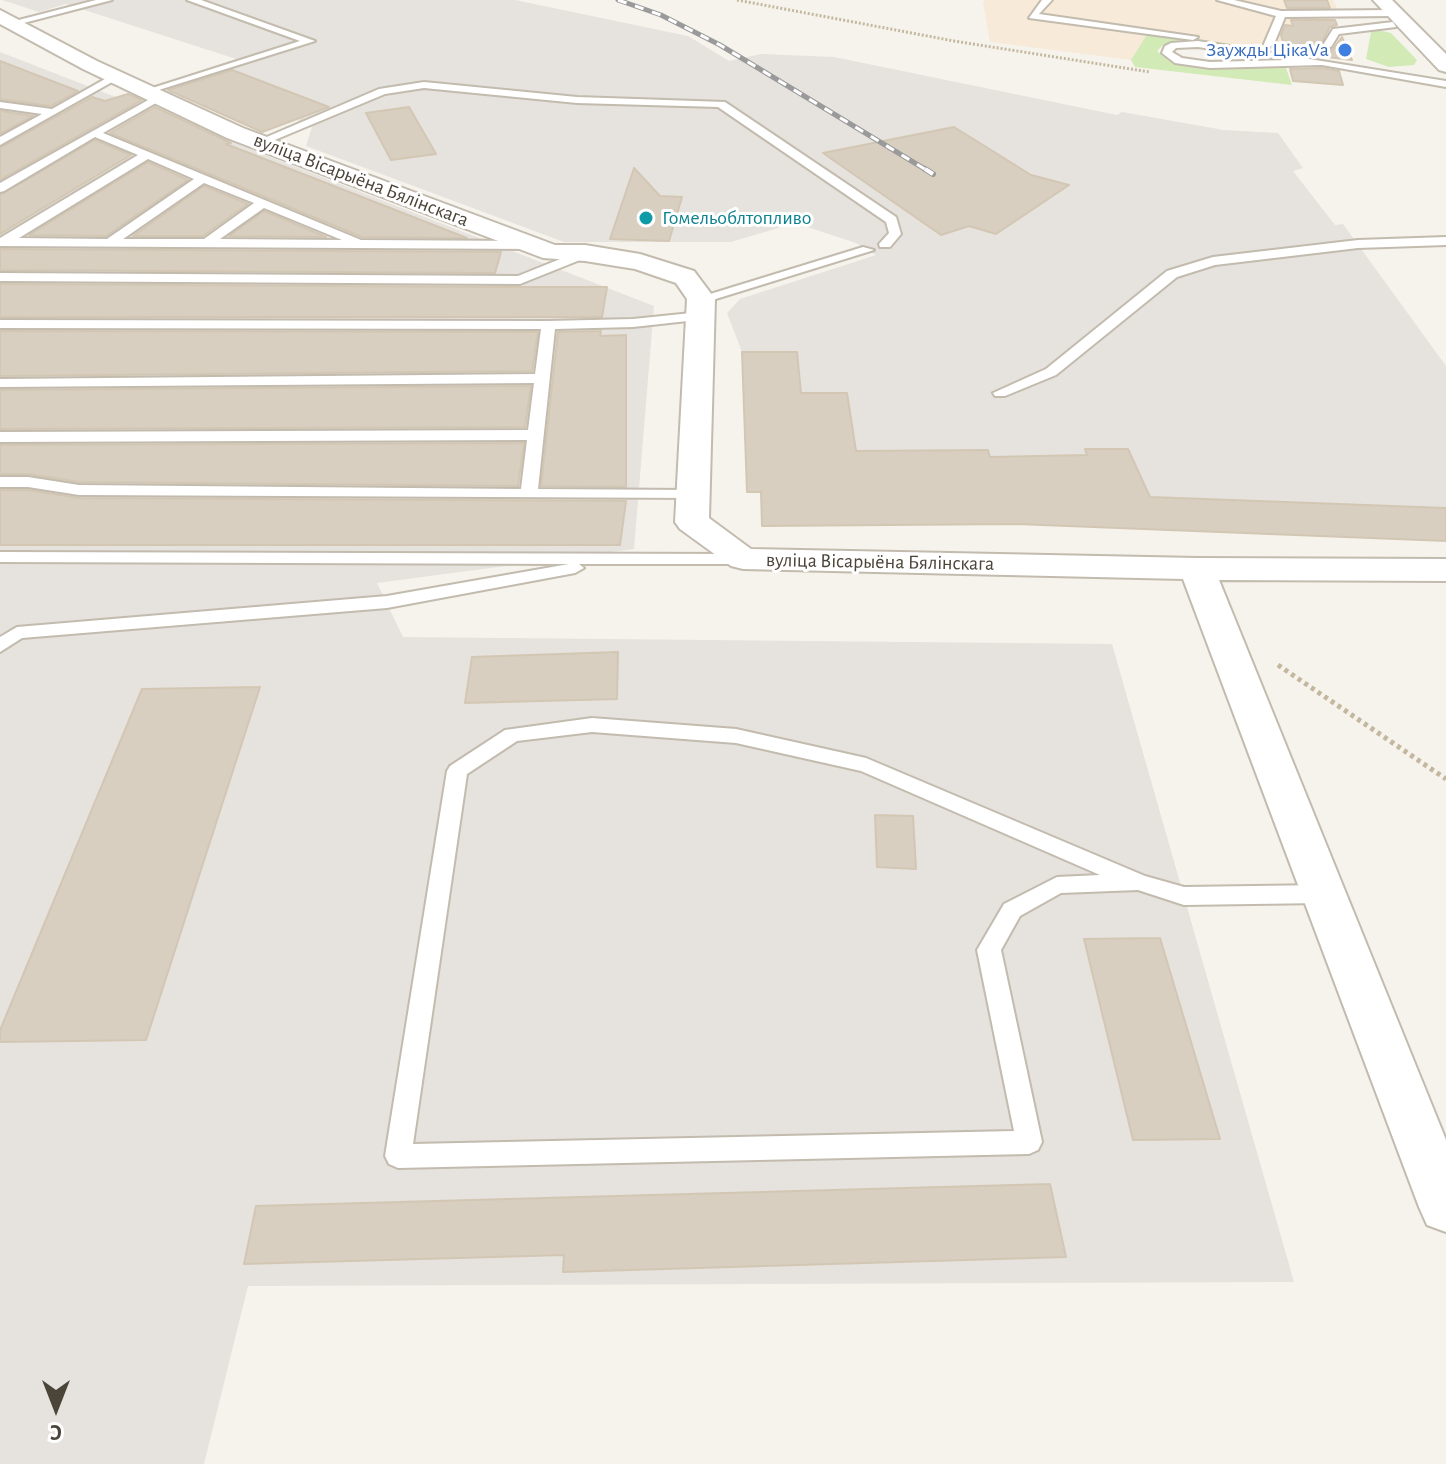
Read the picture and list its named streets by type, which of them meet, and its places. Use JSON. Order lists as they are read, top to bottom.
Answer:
{
  "streets": {
    "street": ["вуліца Вісарыёна Бялінскага"]
  },
  "places": ["Заужды ЦікаVа", "Гомельоблтопливо"],
  "north": "bottom"
}
